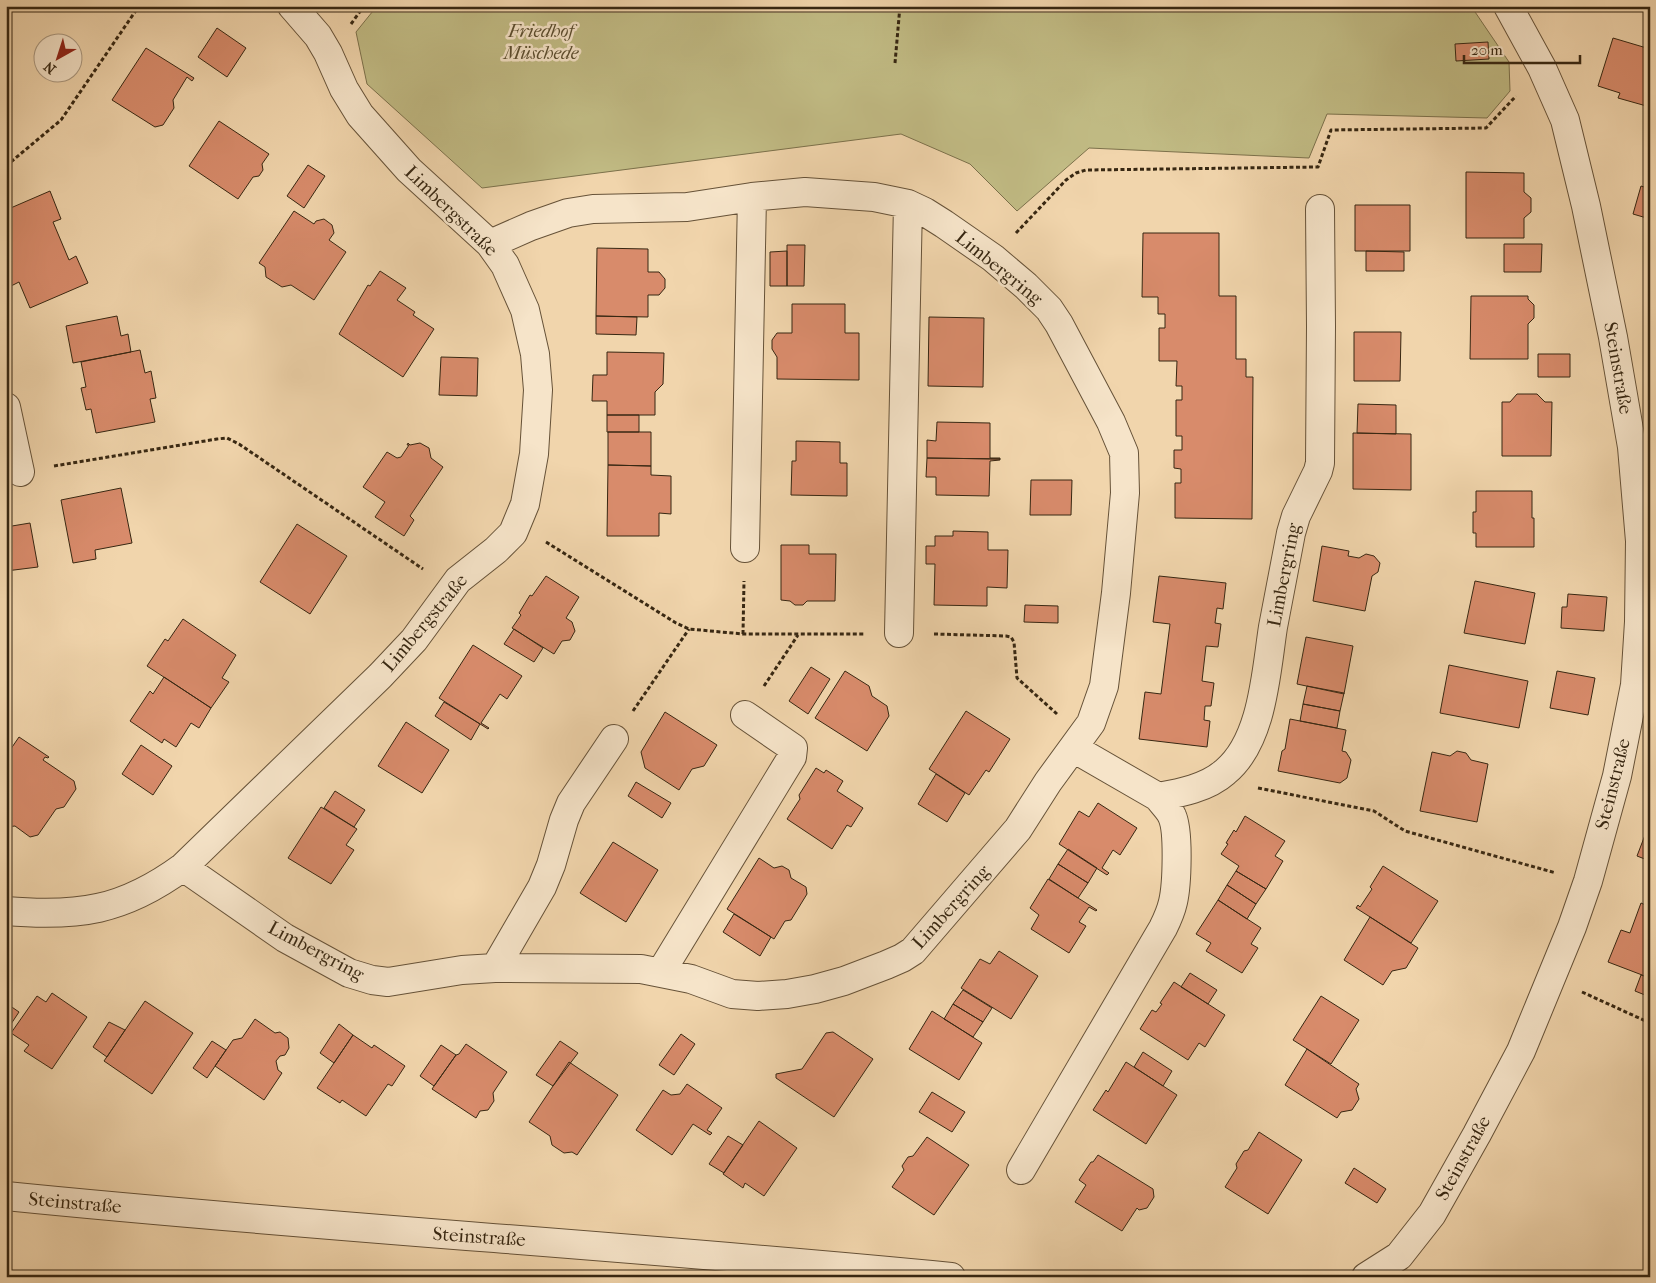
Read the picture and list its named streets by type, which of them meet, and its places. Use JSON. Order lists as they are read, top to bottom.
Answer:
{
  "streets": {
    "street": ["Limbergstraße", "Limbergring", "Steinstraße"]
  },
  "crossings": [
    ["Limbergstraße", "Limbergring"]
  ],
  "parks": ["Friedhof Müschede"],
  "scale_bar": "20 m",
  "north": "bottom left"
}
